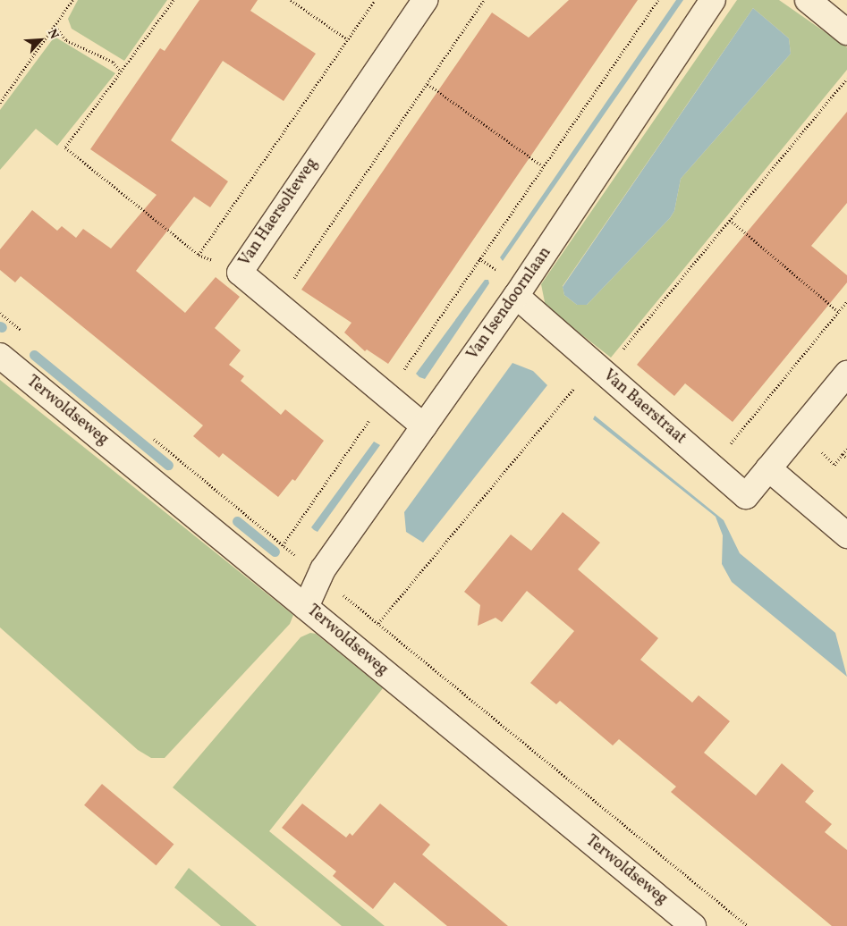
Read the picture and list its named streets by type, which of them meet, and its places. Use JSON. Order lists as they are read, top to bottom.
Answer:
{
  "streets": {
    "street": [
      "Van Haersolteweg",
      "Van Isendoornlaan",
      "Van Baerstraat",
      "Terwoldseweg"
    ]
  },
  "crossings": [
    ["Van Haersolteweg", "Van Isendoornlaan"],
    ["Van Isendoornlaan", "Van Baerstraat"],
    ["Van Isendoornlaan", "Terwoldseweg"]
  ],
  "north": "top right"
}
